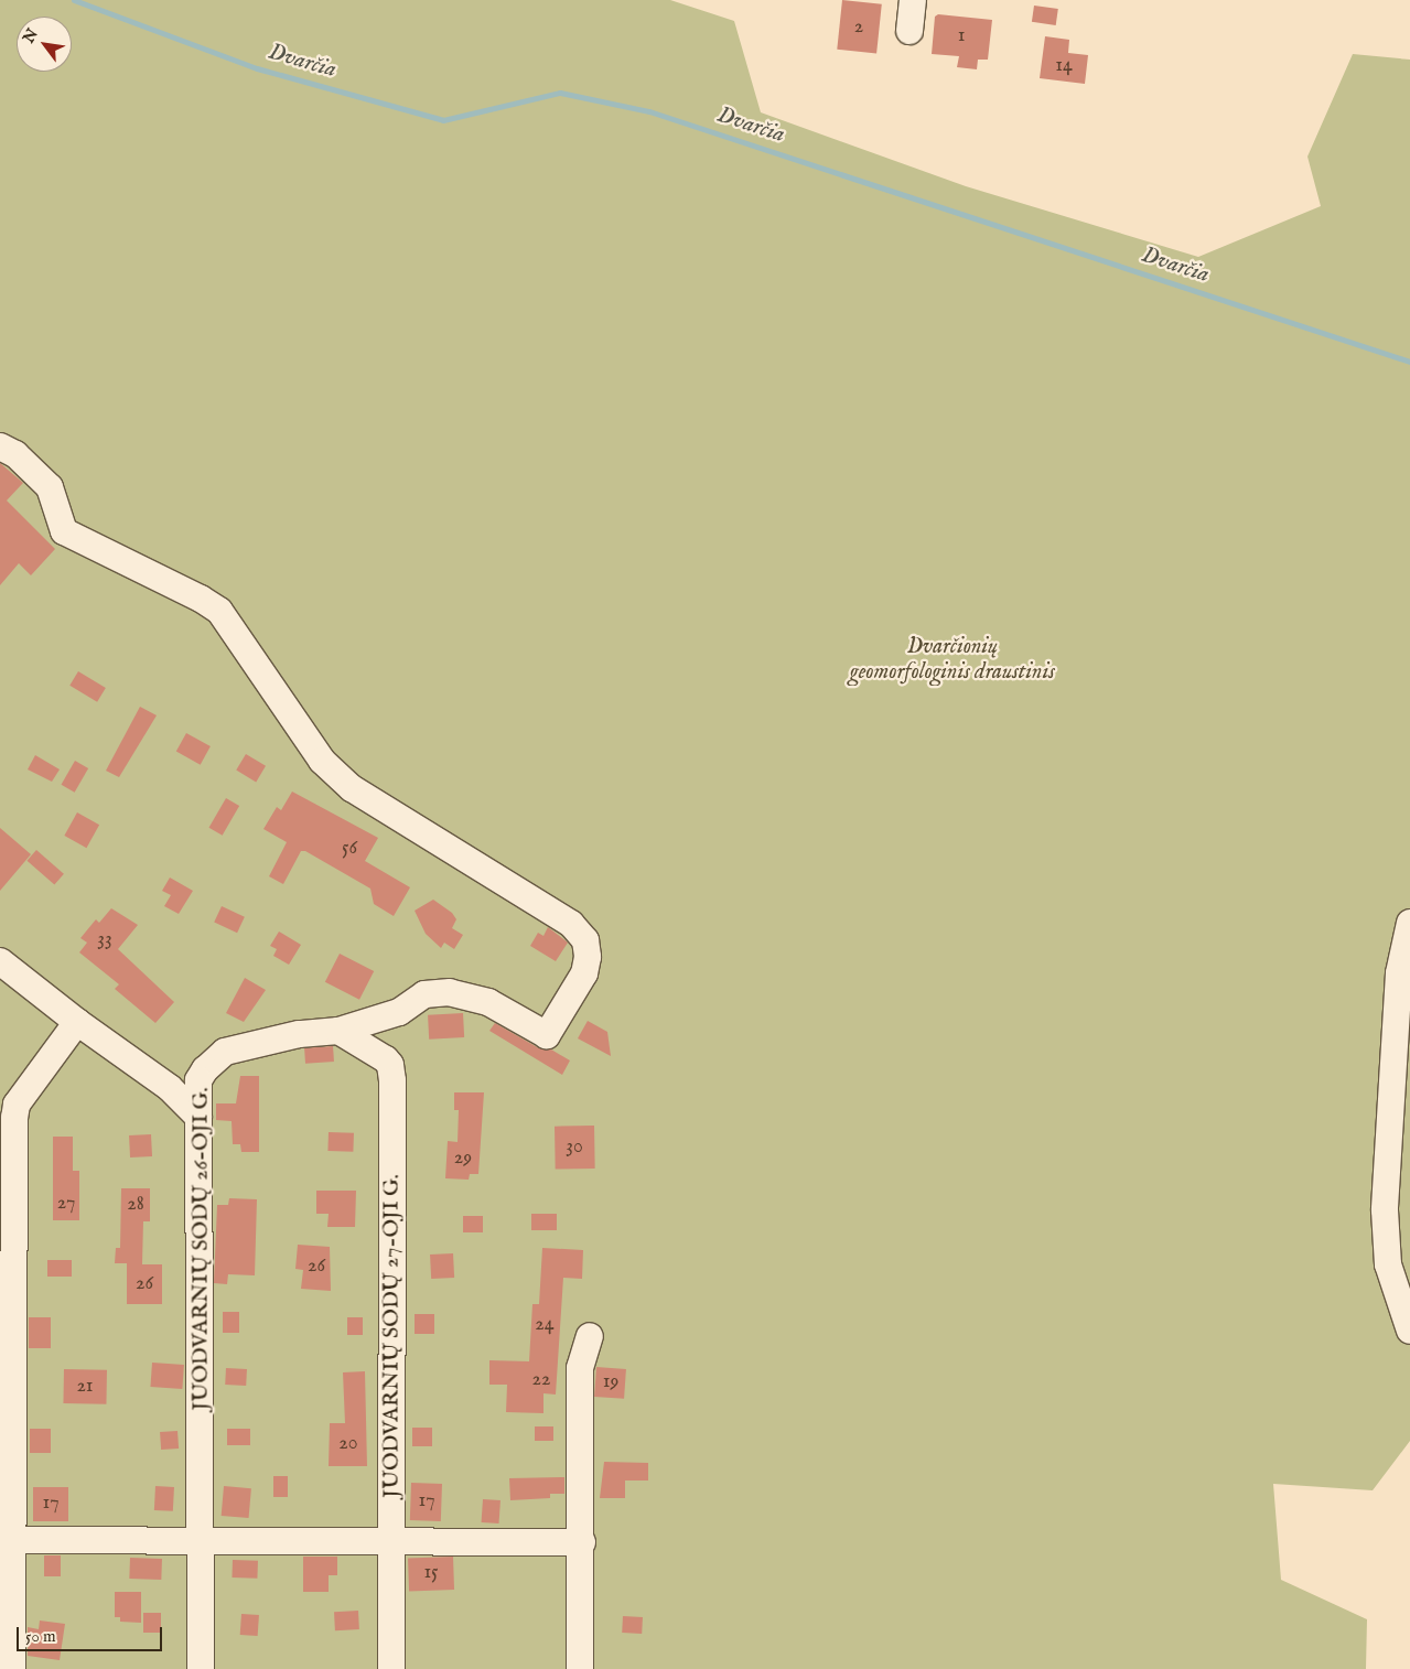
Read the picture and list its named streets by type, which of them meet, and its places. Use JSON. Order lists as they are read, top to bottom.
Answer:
{
  "streets": {
    "street": ["JUODVARNIŲ SODŲ 26-OJI G.", "JUODVARNIŲ SODŲ 27-OJI G."]
  },
  "crossings": [
    ["JUODVARNIŲ SODŲ 26-OJI G.", "JUODVARNIŲ SODŲ 27-OJI G."]
  ],
  "water": ["Dvarčia"],
  "parks": ["Dvarčionių geomorfologinis draustinis"],
  "house_numbers": [
    "2",
    "1",
    "14",
    "56",
    "33",
    "30",
    "29",
    "27",
    "28",
    "26",
    "26",
    "24",
    "22",
    "19",
    "21",
    "20",
    "17",
    "17",
    "15"
  ],
  "scale_bar": "50 m",
  "north": "top left"
}
